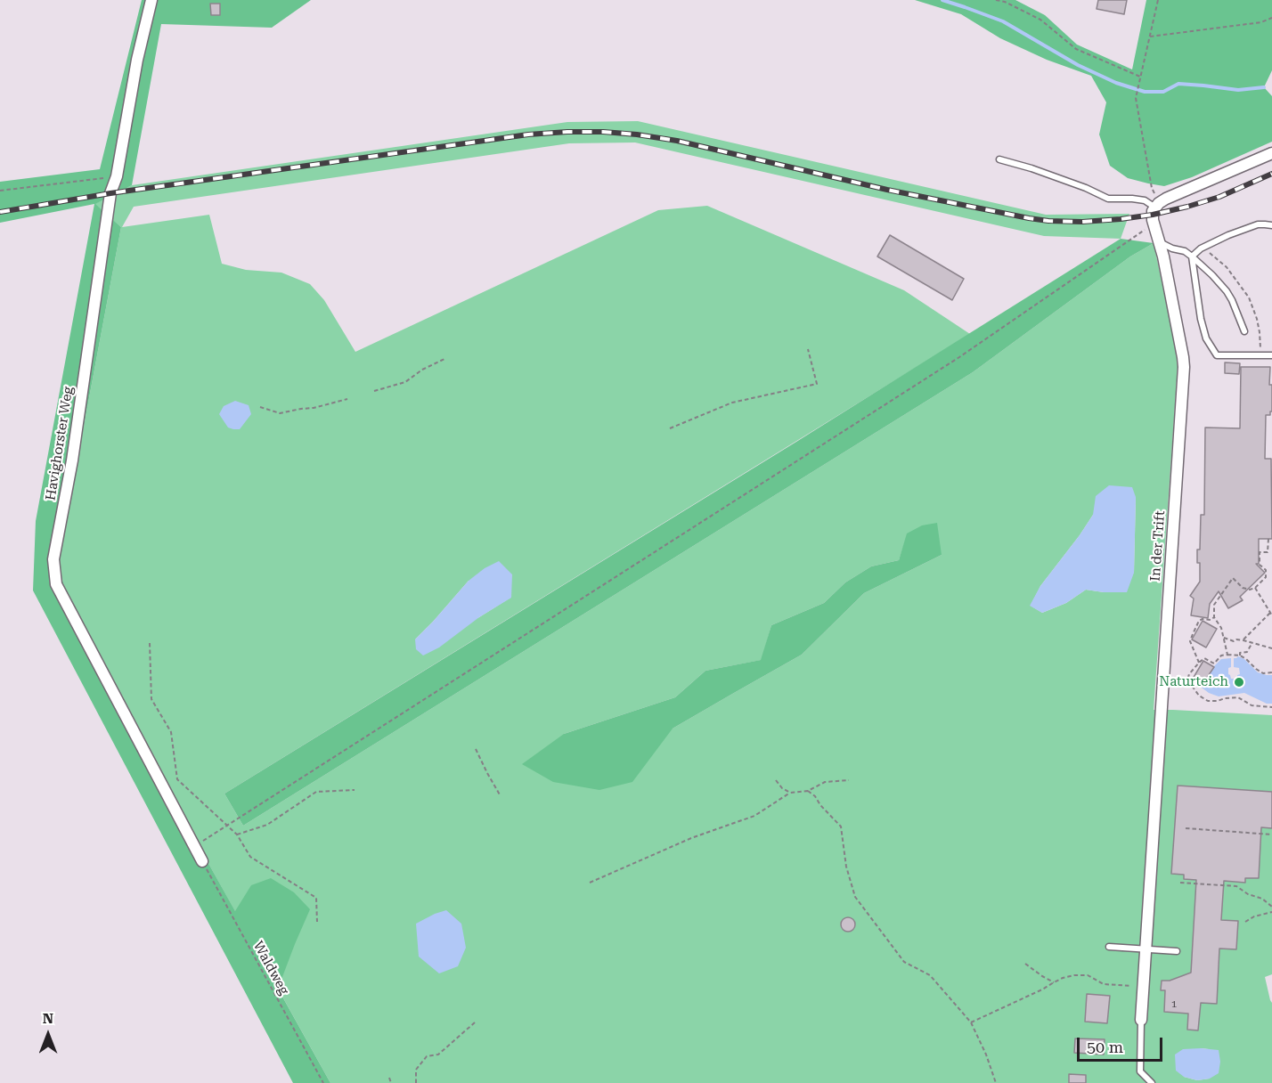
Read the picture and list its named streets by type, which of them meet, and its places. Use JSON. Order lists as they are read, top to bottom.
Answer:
{
  "streets": {
    "street": ["Havighorster Weg", "In der Trift"],
    "path": ["Waldweg"]
  },
  "crossings": [
    ["Havighorster Weg", "Waldweg"]
  ],
  "places": ["Naturteich"],
  "house_numbers": ["1"],
  "scale_bar": "50 m",
  "north": "top"
}
